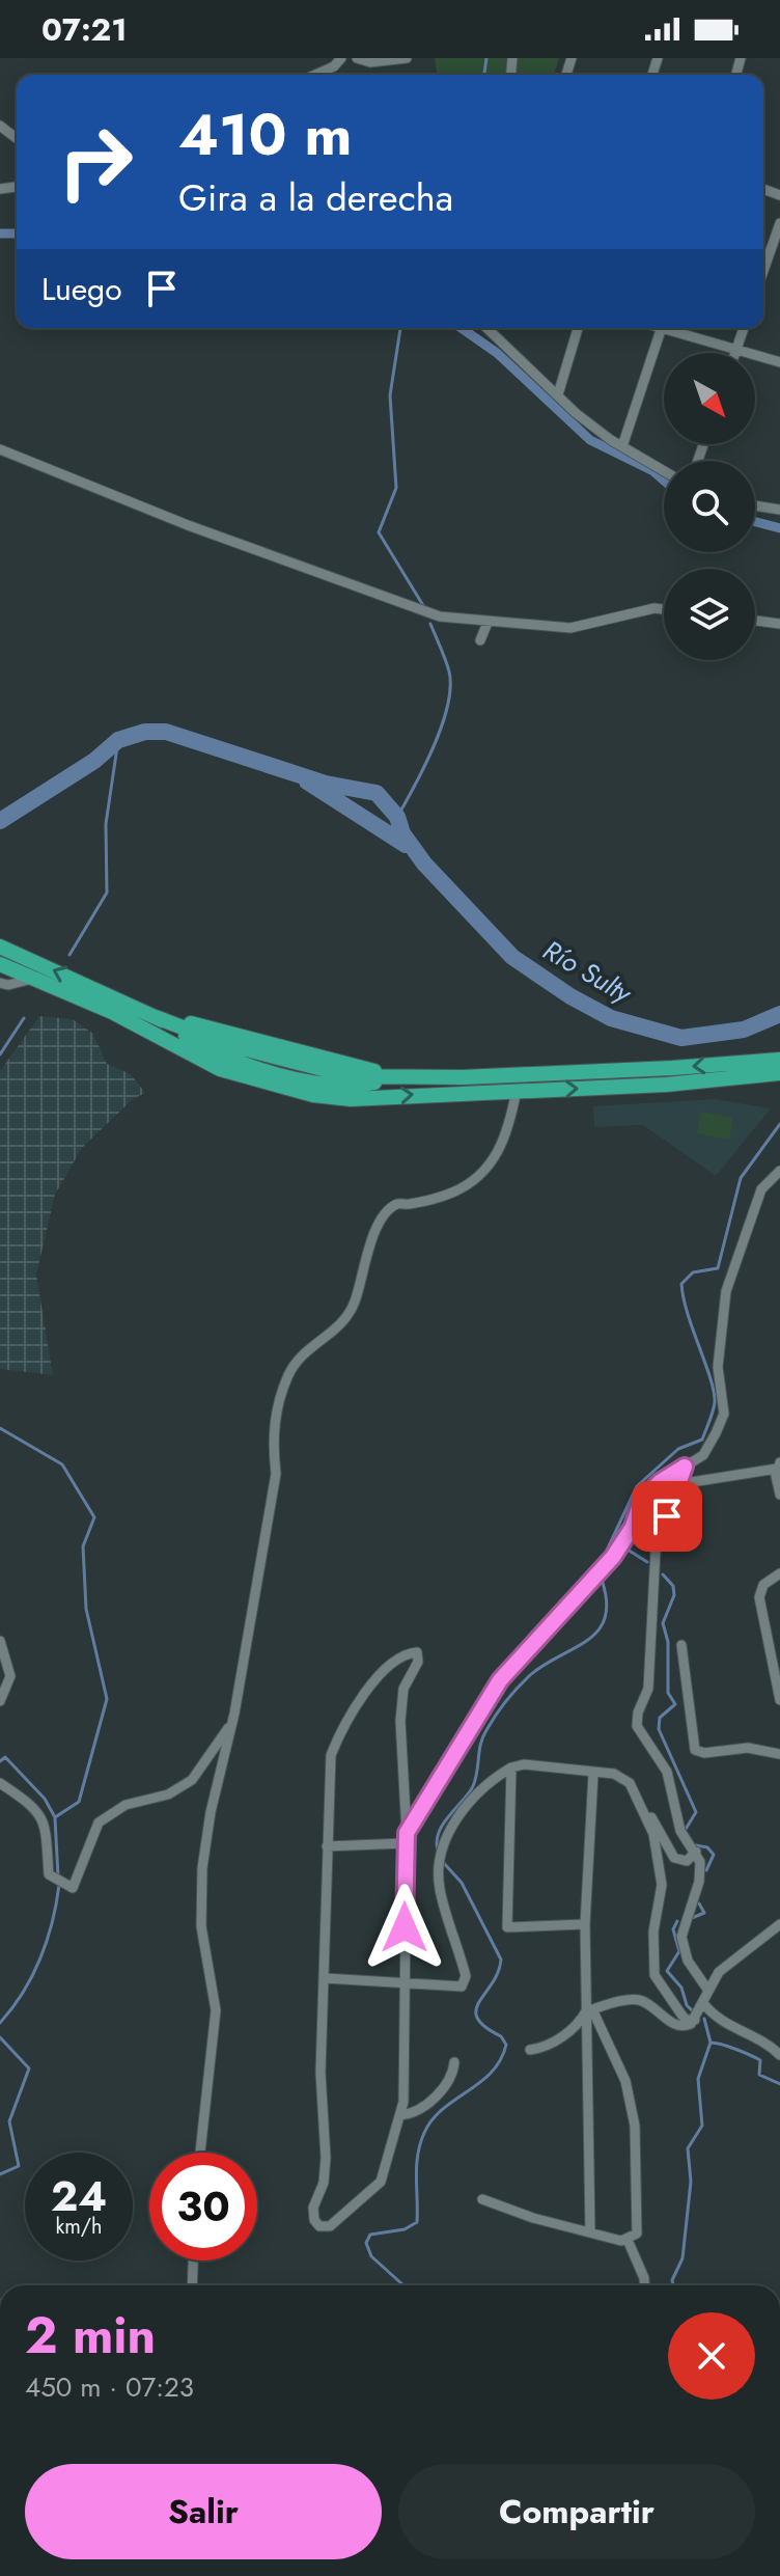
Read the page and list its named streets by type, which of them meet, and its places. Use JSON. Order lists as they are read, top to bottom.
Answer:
{
  "water": ["Río Sulty"],
  "north": "bottom right",
  "page": {
    "status": "07:21",
    "turn": ["410 m", "Gira a la derecha"],
    "then": "Luego",
    "speed": "24 km/h",
    "limit": "30",
    "heading": ["2 min", "450 m · 07:23"],
    "buttons": ["Salir", "Compartir"]
  }
}
